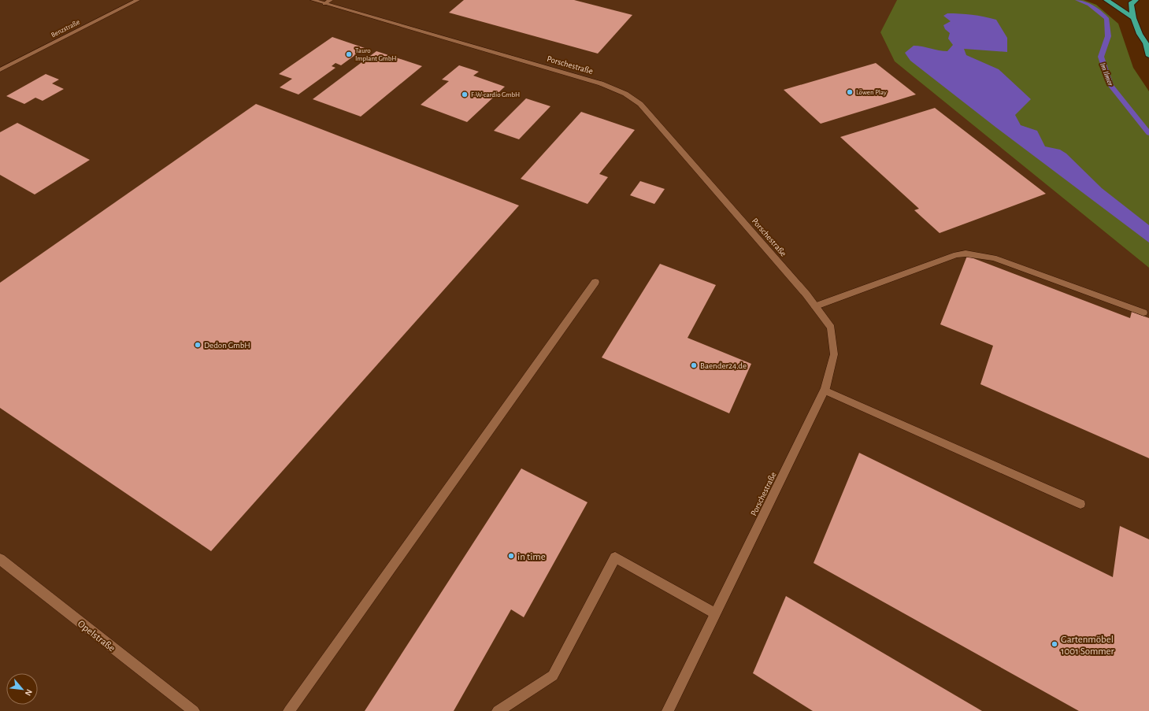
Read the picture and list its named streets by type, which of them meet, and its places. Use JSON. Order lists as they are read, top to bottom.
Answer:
{
  "streets": {
    "street": ["Benzstraße", "Porschestraße", "Opelstraße"]
  },
  "water": ["Im Ilmer"],
  "places": [
    "Tauro Implant GmbH",
    "Löwen Play",
    "F-W-cardio GmbH",
    "Dedon GmbH",
    "Baender24.de",
    "in time",
    "Gartenmöbel 1001 Sommer"
  ],
  "north": "bottom right"
}
